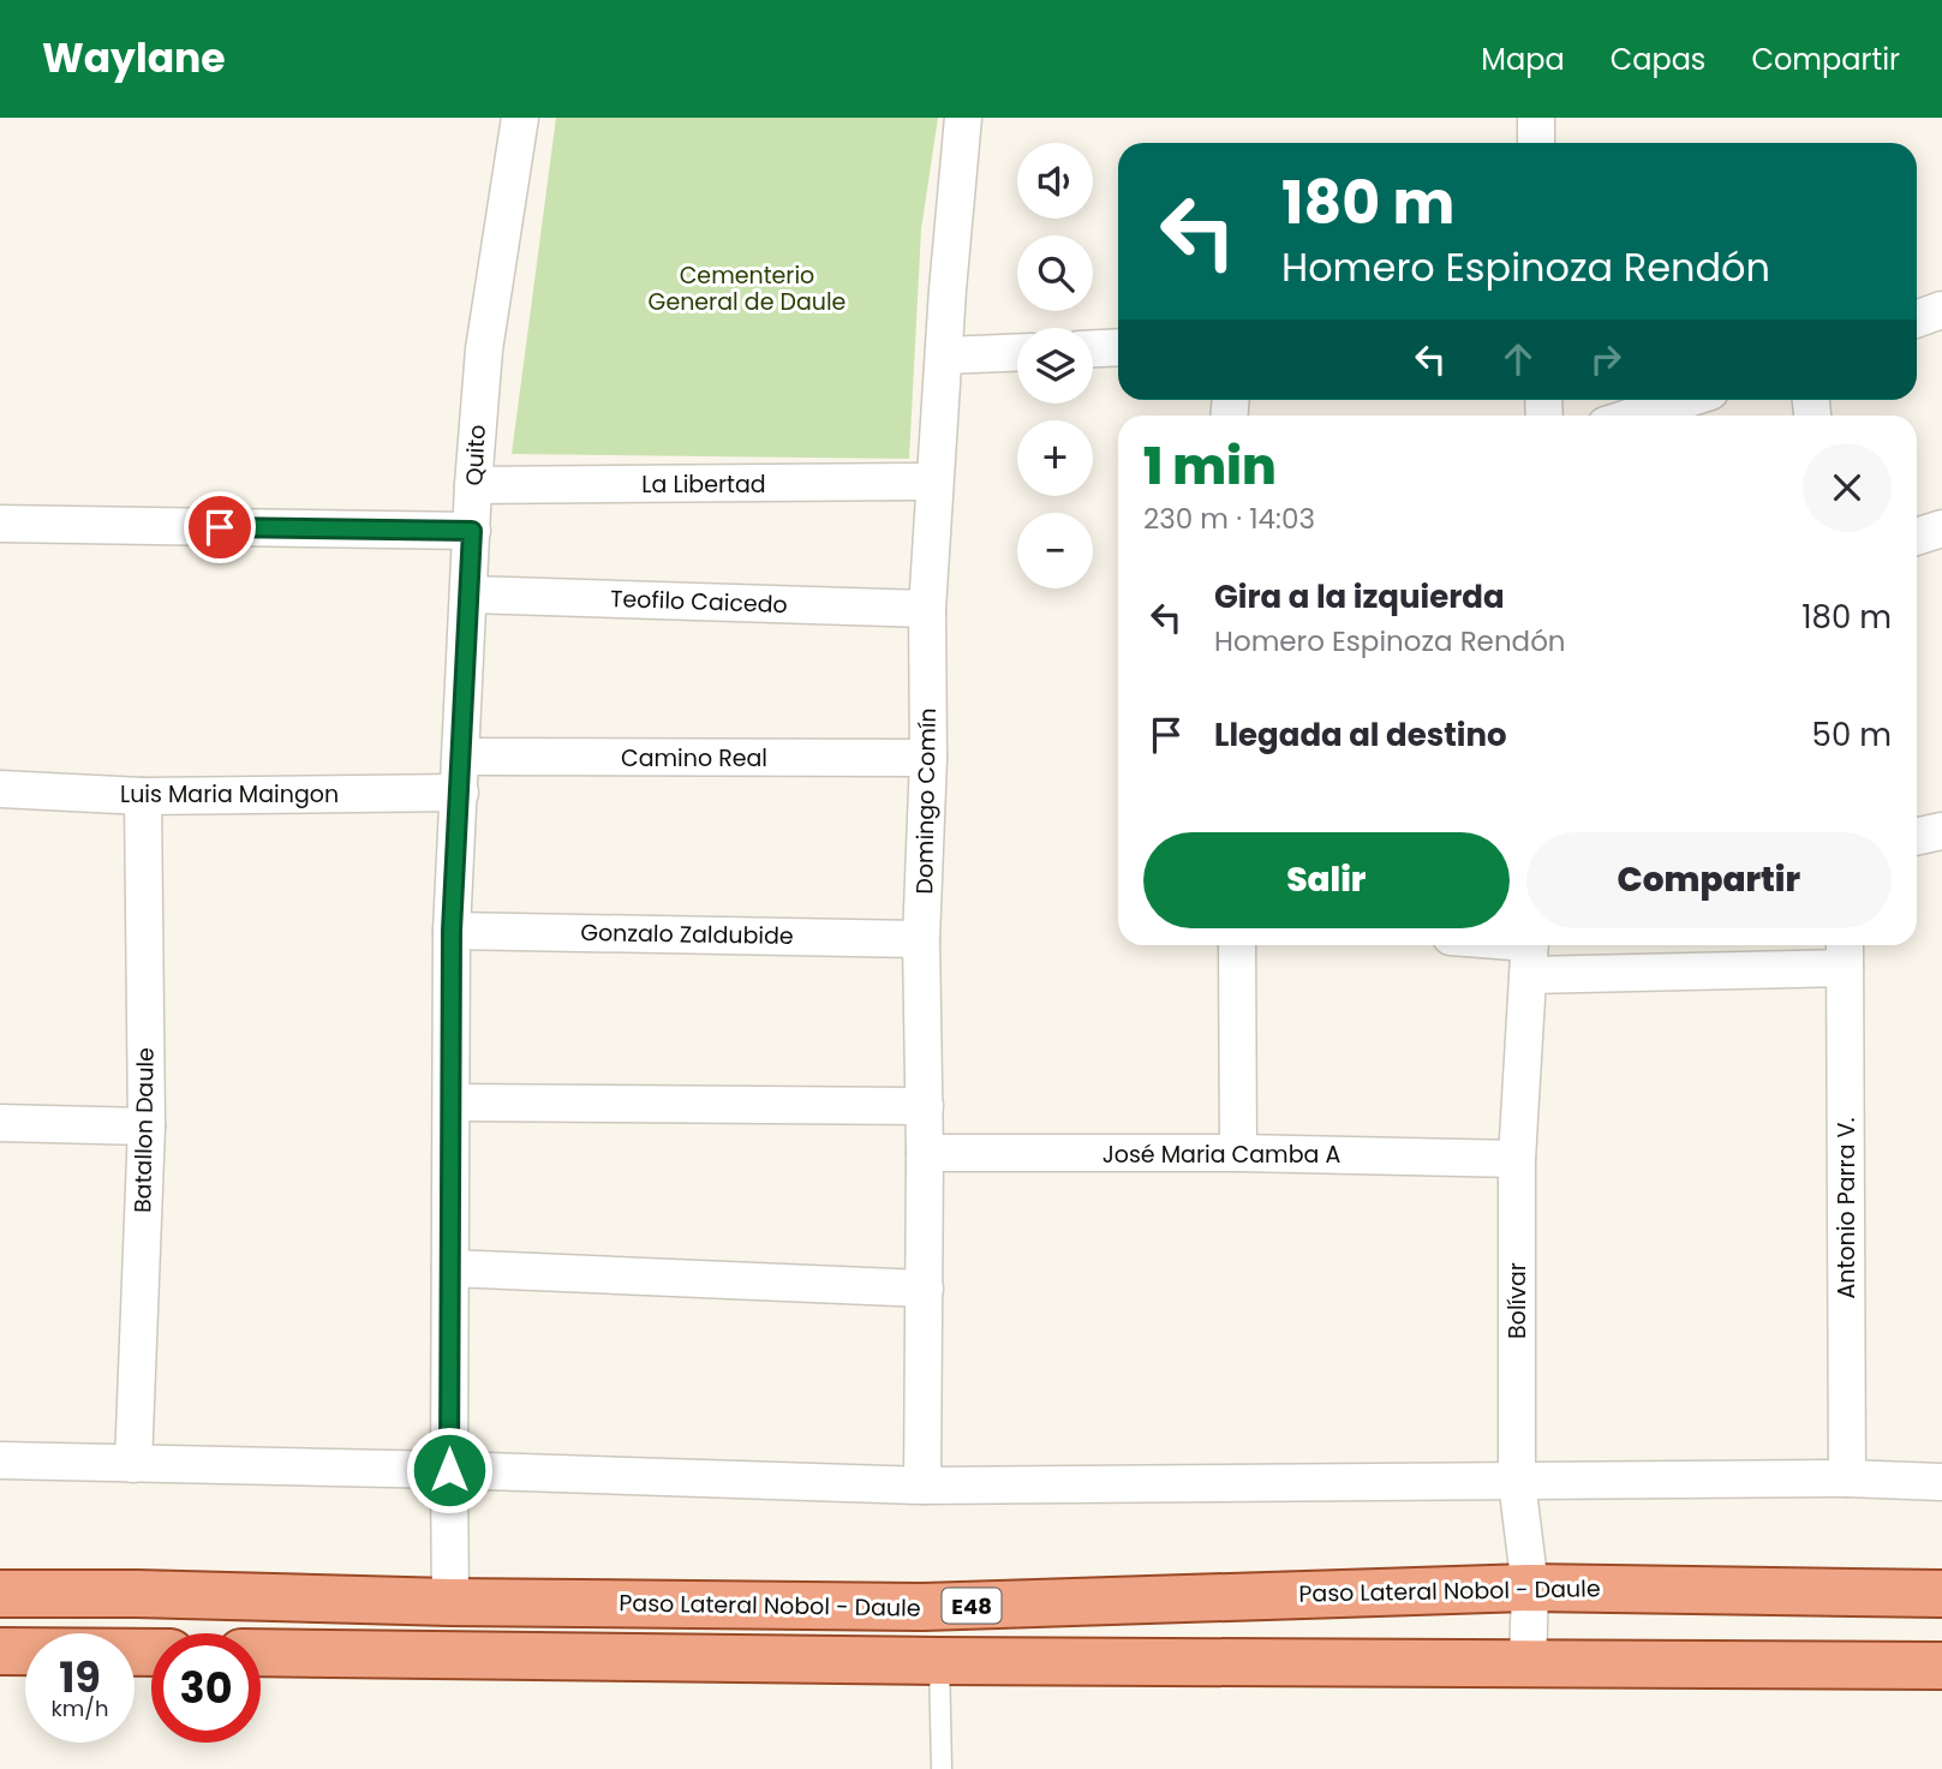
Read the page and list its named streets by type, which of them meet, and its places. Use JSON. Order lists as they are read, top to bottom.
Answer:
{
  "streets": {
    "main road": ["Paso Lateral Nobol - Daule", "E48"],
    "street": [
      "Quito",
      "La Libertad",
      "Teofilo Caicedo",
      "Camino Real",
      "Luis Maria Maingon",
      "Domingo Comín",
      "Gonzalo Zaldubide",
      "Batallon Daule",
      "José Maria Camba A",
      "Antonio Parra V.",
      "Bolívar"
    ]
  },
  "crossings": [
    ["Quito", "La Libertad"],
    ["Quito", "Teofilo Caicedo"],
    ["Quito", "Camino Real"],
    ["Quito", "Luis Maria Maingon"],
    ["Quito", "Gonzalo Zaldubide"],
    ["Quito", "Paso Lateral Nobol - Daule"],
    ["La Libertad", "Domingo Comín"],
    ["Teofilo Caicedo", "Domingo Comín"],
    ["Camino Real", "Domingo Comín"],
    ["Luis Maria Maingon", "Batallon Daule"],
    ["Domingo Comín", "Gonzalo Zaldubide"],
    ["Domingo Comín", "José Maria Camba A"],
    ["José Maria Camba A", "Bolívar"],
    ["Bolívar", "Paso Lateral Nobol - Daule"]
  ],
  "parks": ["Cementerio General de Daule"],
  "page": {
    "header": "Waylane",
    "nav": ["Mapa", "Capas", "Compartir"],
    "map_buttons": ["+", "−"],
    "turn": ["180 m", "Homero Espinoza Rendón"],
    "heading": ["1 min", "230 m · 14:03"],
    "list": [
      {
        "name": "Gira a la izquierda",
        "note": "Homero Espinoza Rendón",
        "value": "180 m"
      },
      {
        "name": "Llegada al destino",
        "value": "50 m"
      }
    ],
    "buttons": ["Salir", "Compartir"],
    "speed": "19 km/h",
    "limit": "30"
  }
}
